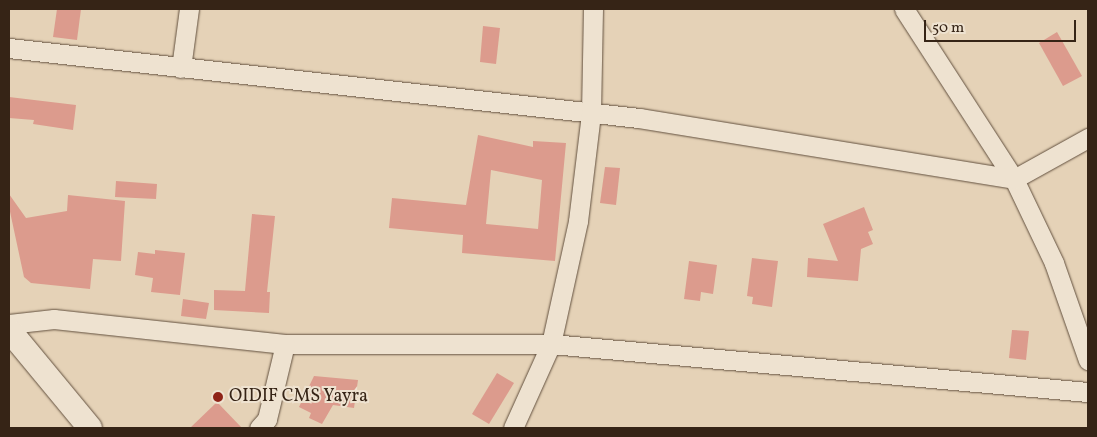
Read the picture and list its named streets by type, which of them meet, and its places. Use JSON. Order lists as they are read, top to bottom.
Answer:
{
  "places": ["OIDIF CMS Yayra"],
  "scale_bar": "50 m"
}
